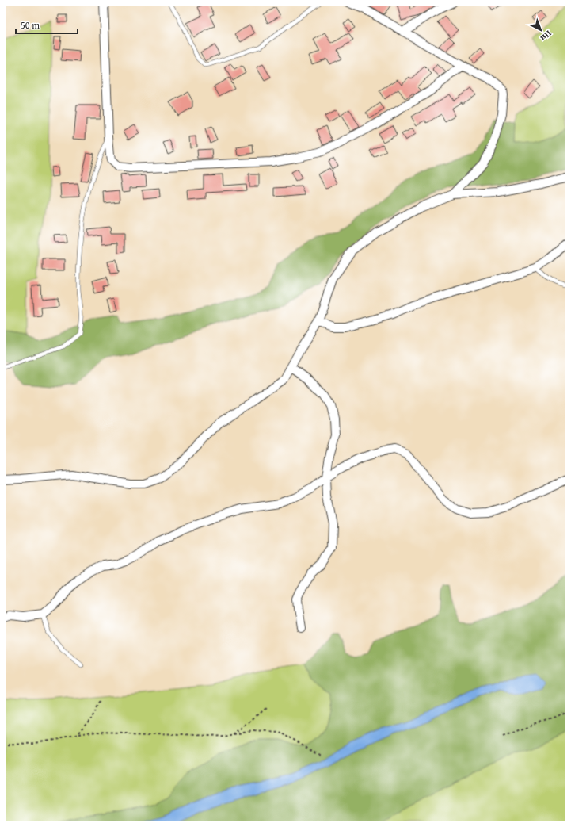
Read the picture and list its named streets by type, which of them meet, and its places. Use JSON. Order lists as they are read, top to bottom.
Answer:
{
  "scale_bar": "50 m",
  "north": "bottom right"
}
